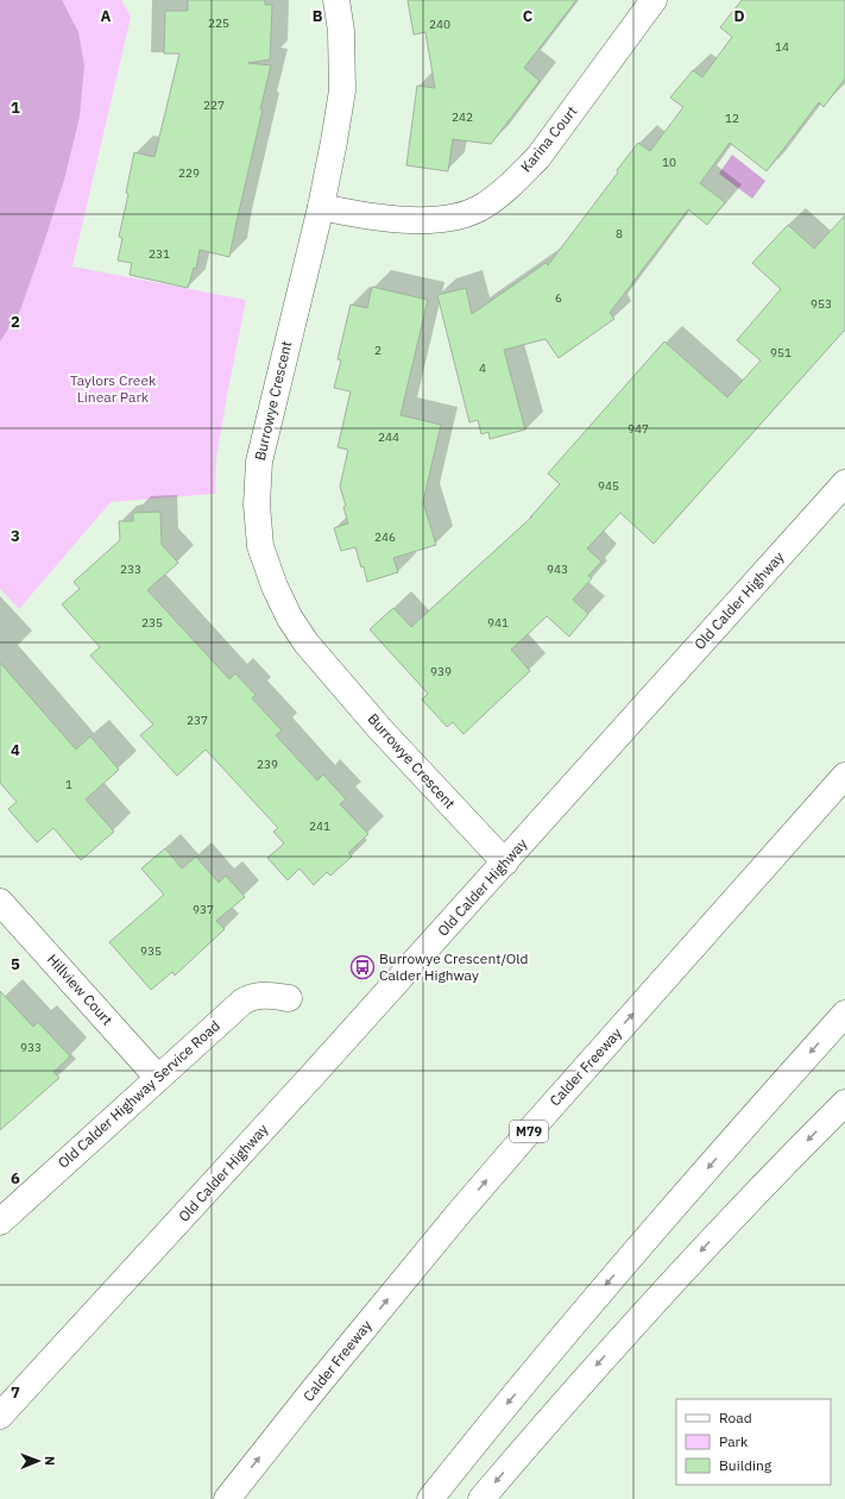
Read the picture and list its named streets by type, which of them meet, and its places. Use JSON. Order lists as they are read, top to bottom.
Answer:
{
  "streets": {
    "main road": [
      "Karina Court",
      "Burrowye Crescent",
      "Old Calder Highway",
      "Hillview Court",
      "Calder Freeway",
      "Old Calder Highway Service Road",
      "M79"
    ]
  },
  "crossings": [
    ["Karina Court", "Burrowye Crescent"],
    ["Burrowye Crescent", "Old Calder Highway"],
    ["Hillview Court", "Old Calder Highway Service Road"]
  ],
  "parks": ["Taylors Creek Linear Park"],
  "places": {
    "bus stop": ["Burrowye Crescent/Old Calder Highway"]
  },
  "house_numbers": [
    "225",
    "240",
    "14",
    "227",
    "242",
    "12",
    "10",
    "229",
    "8",
    "231",
    "6",
    "953",
    "2",
    "951",
    "4",
    "947",
    "244",
    "945",
    "246",
    "233",
    "943",
    "235",
    "941",
    "939",
    "237",
    "239",
    "1",
    "241",
    "937",
    "935",
    "933"
  ],
  "legend": ["Road", "Park", "Building"],
  "north": "right",
  "grid": {
    "columns": [
      "A",
      "B",
      "C",
      "D"
    ],
    "rows": [
      "1",
      "2",
      "3",
      "4",
      "5",
      "6",
      "7"
    ]
  }
}
